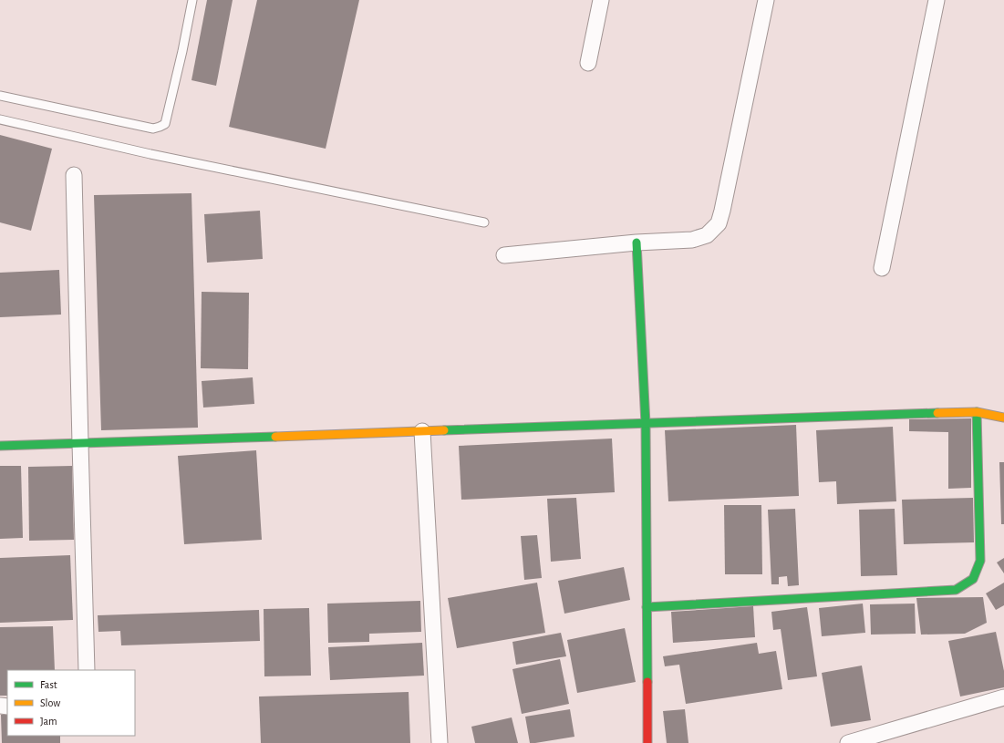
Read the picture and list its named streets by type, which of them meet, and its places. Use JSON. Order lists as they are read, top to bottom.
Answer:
{
  "legend": ["Fast", "Slow", "Jam"]
}
